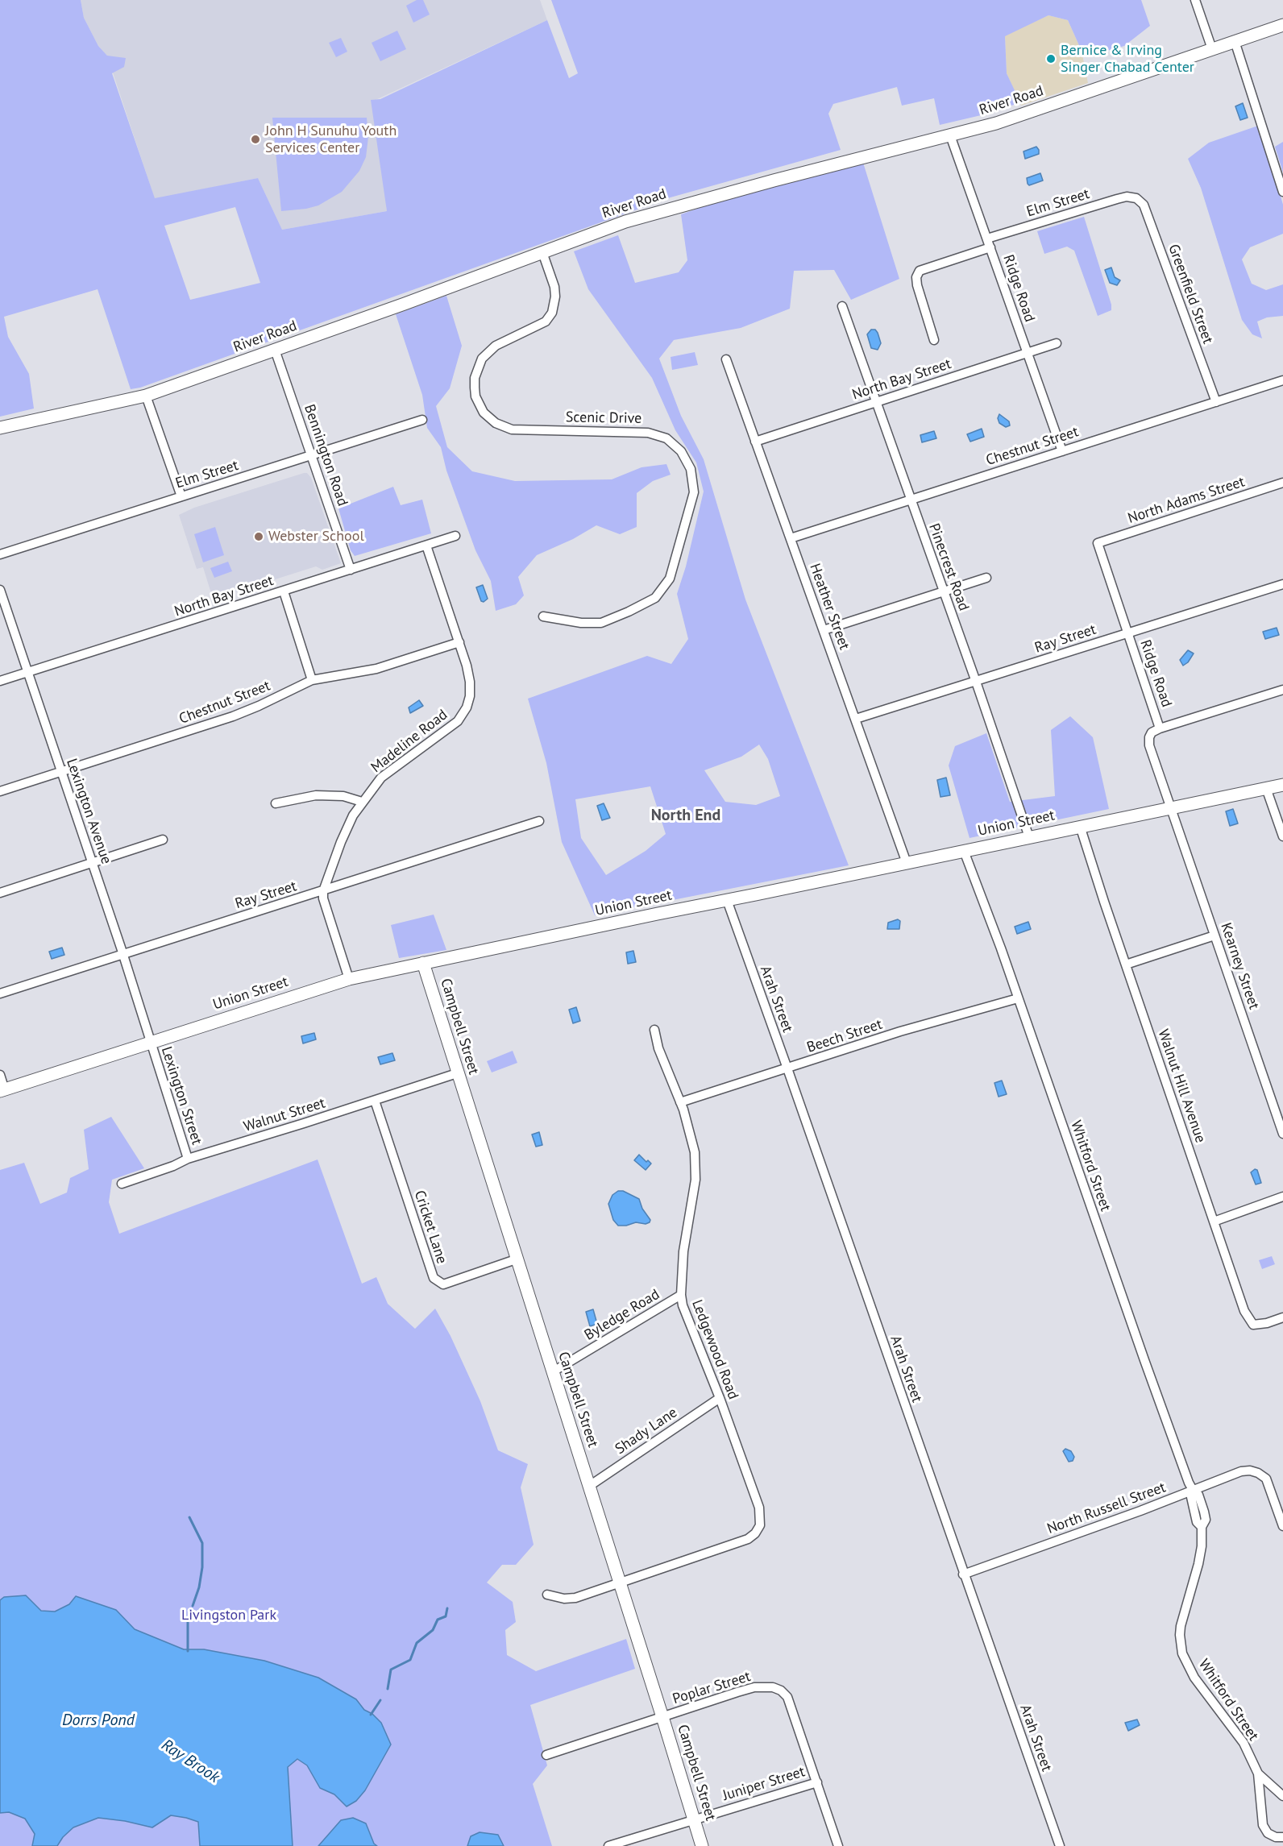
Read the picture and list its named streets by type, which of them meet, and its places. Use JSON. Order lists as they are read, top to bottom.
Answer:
{
  "streets": {
    "street": [
      "River Road",
      "Elm Street",
      "Ridge Road",
      "Greenfield Street",
      "North Bay Street",
      "Scenic Drive",
      "Chestnut Street",
      "Bennington Road",
      "North Adams Street",
      "Pinecrest Road",
      "Heather Street",
      "Ray Street",
      "Madeline Road",
      "Lexington Avenue",
      "Union Street",
      "Kearney Street",
      "Arah Street",
      "Campbell Street",
      "Beech Street",
      "Walnut Hill Avenue",
      "Lexington Street",
      "Walnut Street",
      "Whitford Street",
      "Cricket Lane",
      "Byledge Road",
      "Ledgewood Road",
      "Shady Lane",
      "North Russell Street",
      "Poplar Street",
      "Juniper Street"
    ]
  },
  "crossings": [
    ["River Road", "Ridge Road"],
    ["River Road", "Scenic Drive"],
    ["River Road", "Bennington Road"],
    ["Elm Street", "Ridge Road"],
    ["Elm Street", "Greenfield Street"],
    ["Elm Street", "Bennington Road"],
    ["Ridge Road", "North Bay Street"],
    ["Ridge Road", "Chestnut Street"],
    ["Ridge Road", "North Adams Street"],
    ["Ridge Road", "Ray Street"],
    ["Ridge Road", "Union Street"],
    ["Ridge Road", "Kearney Street"],
    ["Greenfield Street", "Chestnut Street"],
    ["North Bay Street", "Bennington Road"],
    ["North Bay Street", "Pinecrest Road"],
    ["North Bay Street", "Heather Street"],
    ["North Bay Street", "Madeline Road"],
    ["North Bay Street", "Lexington Avenue"],
    ["Chestnut Street", "Pinecrest Road"],
    ["Chestnut Street", "Heather Street"],
    ["Chestnut Street", "Madeline Road"],
    ["Chestnut Street", "Lexington Avenue"],
    ["Pinecrest Road", "Ray Street"],
    ["Pinecrest Road", "Union Street"],
    ["Heather Street", "Ray Street"],
    ["Heather Street", "Union Street"],
    ["Ray Street", "Madeline Road"],
    ["Ray Street", "Lexington Avenue"],
    ["Lexington Avenue", "Union Street"],
    ["Lexington Avenue", "Lexington Street"],
    ["Union Street", "Kearney Street"],
    ["Union Street", "Arah Street"],
    ["Union Street", "Campbell Street"],
    ["Union Street", "Walnut Hill Avenue"],
    ["Union Street", "Lexington Street"],
    ["Union Street", "Whitford Street"],
    ["Arah Street", "Beech Street"],
    ["Arah Street", "North Russell Street"],
    ["Campbell Street", "Walnut Street"],
    ["Campbell Street", "Cricket Lane"],
    ["Campbell Street", "Byledge Road"],
    ["Campbell Street", "Ledgewood Road"],
    ["Campbell Street", "Shady Lane"],
    ["Campbell Street", "Poplar Street"],
    ["Campbell Street", "Juniper Street"],
    ["Beech Street", "Whitford Street"],
    ["Beech Street", "Ledgewood Road"],
    ["Lexington Street", "Walnut Street"],
    ["Walnut Street", "Cricket Lane"],
    ["Whitford Street", "North Russell Street"],
    ["Byledge Road", "Ledgewood Road"],
    ["Ledgewood Road", "Shady Lane"],
    ["Poplar Street", "Juniper Street"]
  ],
  "districts": ["North End"],
  "water": ["Dorrs Pond", "Ray Brook"],
  "parks": ["Livingston Park"],
  "places": ["Bernice & Irving Singer Chabad Center", "John H Sunuhu Youth Services Center", "Webster School"]
}
